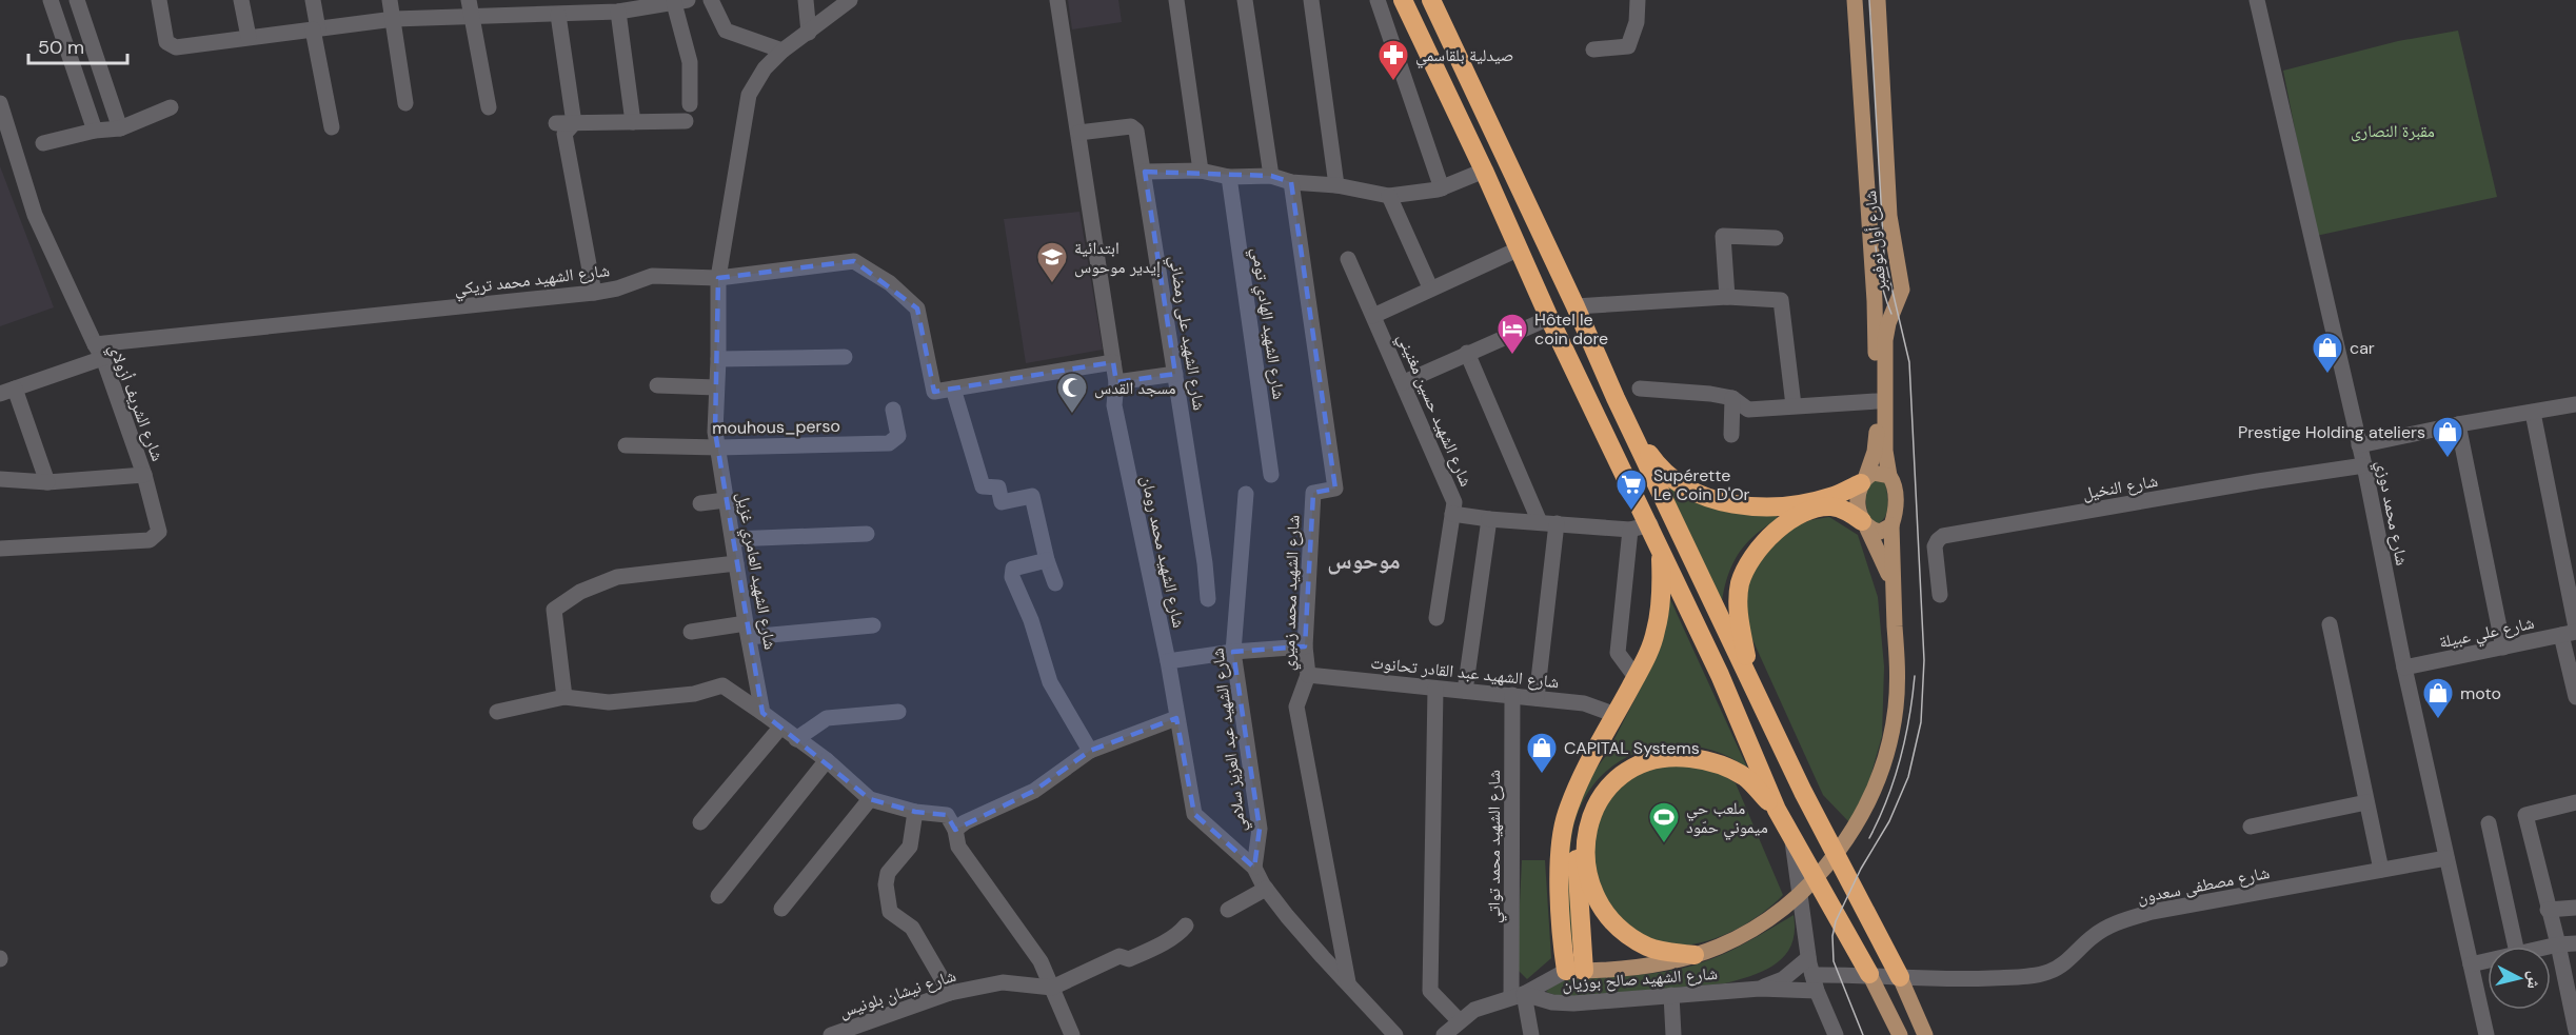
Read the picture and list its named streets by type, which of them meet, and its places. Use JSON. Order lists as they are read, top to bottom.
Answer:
{
  "streets": {
    "main road": ["شارع أول نوفمبر"],
    "street": [
      "شارع الشهيد محمد تريكي",
      "شارع الشهيد الهادي تومي",
      "شارع الشهيد على رمضاني",
      "شارع الشريف أزولاي",
      "شارع الشهيد حسين مغنيني",
      "mouhous_perso",
      "شارع النخيل",
      "شارع محمد دوزي",
      "شارع الشهيد محمد رومان",
      "شارع الشهيد العامري غزيل",
      "شارع الشهيد محمد زميري",
      "شارع علي عبيلة",
      "شارع الشهيد عبد القادر تحانوت",
      "شارع الشهيد عبد العزيز سلامي",
      "شارع الشهيد محمد تواتي",
      "شارع مصطفى سعدون",
      "شارع الشهيد صالح بوزيان",
      "شارع نيشان بلونيس"
    ]
  },
  "crossings": [
    ["شارع الشهيد محمد تريكي", "شارع الشريف أزولاي"],
    ["شارع الشهيد محمد تريكي", "شارع الشهيد العامري غزيل"],
    ["شارع الشهيد على رمضاني", "شارع الشهيد محمد رومان"],
    ["mouhous_perso", "شارع الشهيد العامري غزيل"],
    ["شارع النخيل", "شارع محمد دوزي"],
    ["شارع محمد دوزي", "شارع علي عبيلة"],
    ["شارع محمد دوزي", "شارع مصطفى سعدون"],
    ["شارع الشهيد محمد رومان", "شارع الشهيد محمد زميري"],
    ["شارع الشهيد محمد رومان", "شارع الشهيد عبد العزيز سلامي"],
    ["شارع الشهيد محمد زميري", "شارع الشهيد عبد القادر تحانوت"],
    ["شارع الشهيد عبد القادر تحانوت", "شارع الشهيد محمد تواتي"],
    ["شارع الشهيد محمد تواتي", "شارع الشهيد صالح بوزيان"],
    ["شارع مصطفى سعدون", "شارع الشهيد صالح بوزيان"]
  ],
  "districts": ["موحوس"],
  "parks": ["مقبرة النصارى"],
  "places": {
    "pharmacy": ["صيدلية بلقاسمي"],
    "school or university": ["ابتدائية إيدير موحوس"],
    "hotel": ["Hôtel le coin dore"],
    "shop": [
      "car",
      "Prestige Holding ateliers",
      "moto",
      "CAPITAL Systems"
    ],
    "mosque": ["مسجد القدس"],
    "supermarket": ["Supérette Le Coin D'Or"],
    "sports": ["ملعب حي ميموني حمّود"]
  },
  "scale_bar": "50 m",
  "north": "right"
}
